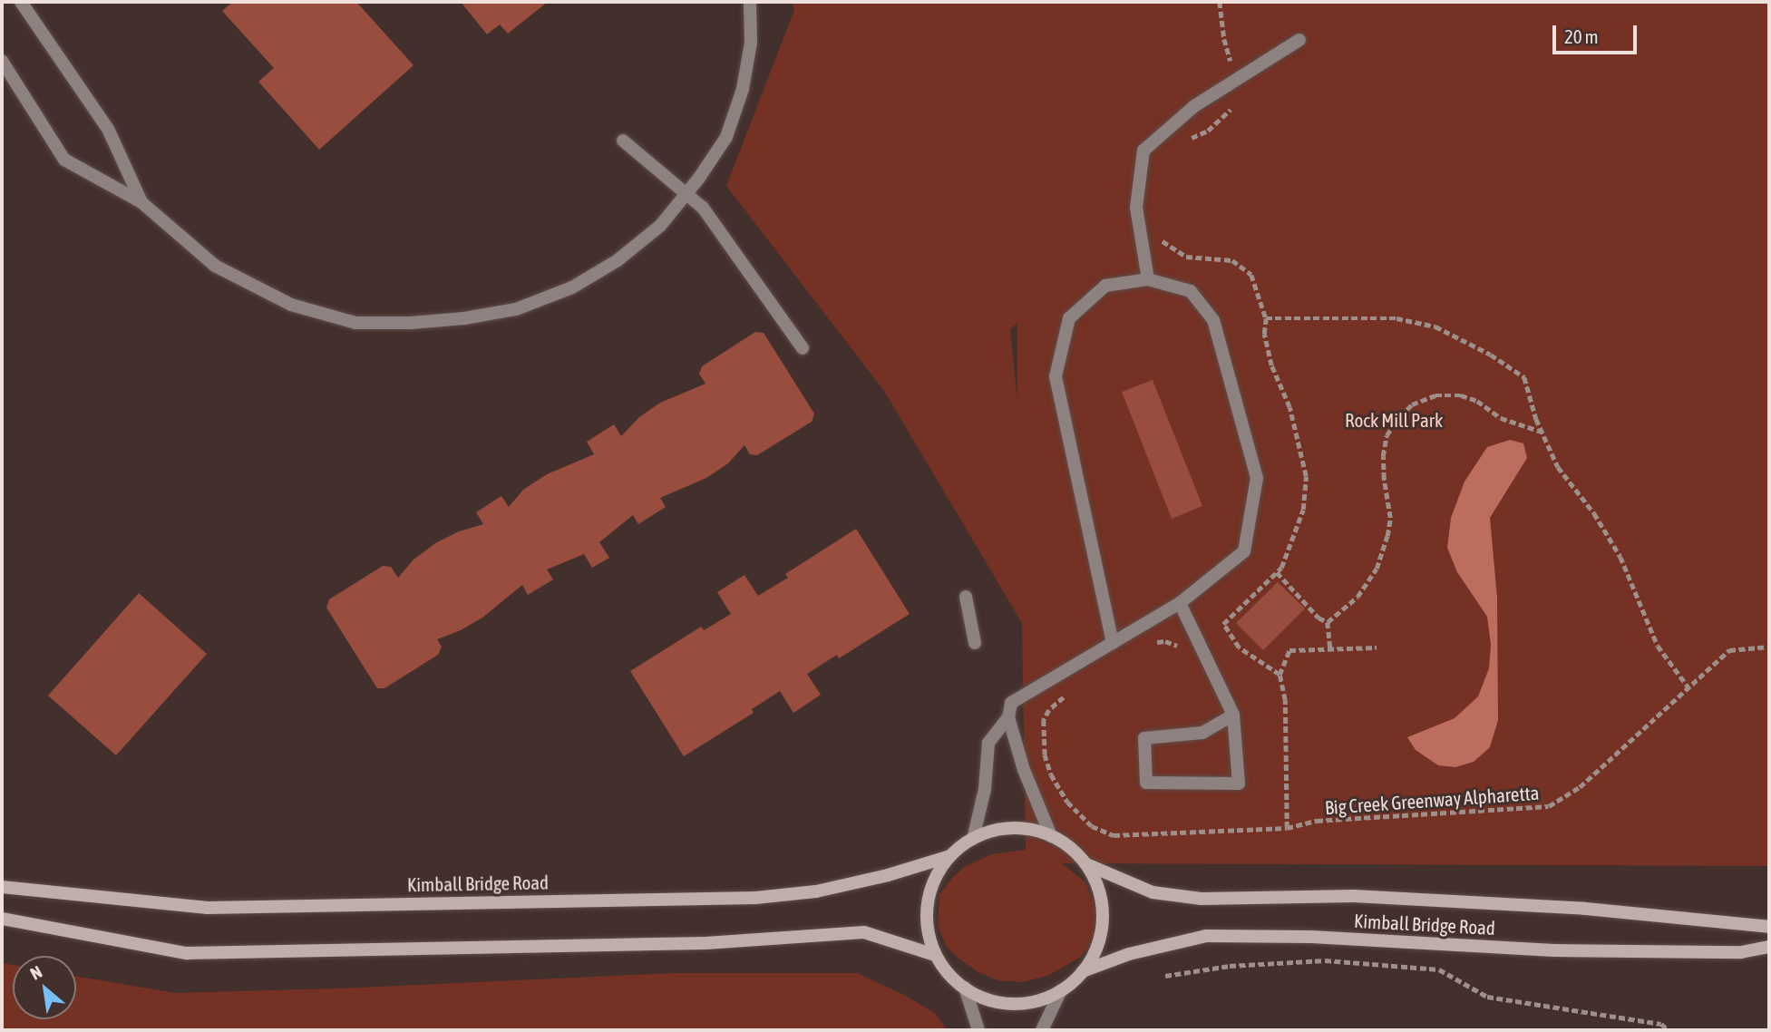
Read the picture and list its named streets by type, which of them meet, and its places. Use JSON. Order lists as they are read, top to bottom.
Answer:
{
  "streets": {
    "street": ["Kimball Bridge Road"],
    "path": ["Big Creek Greenway Alpharetta"]
  },
  "parks": ["Rock Mill Park"],
  "scale_bar": "20 m",
  "north": "top left"
}
